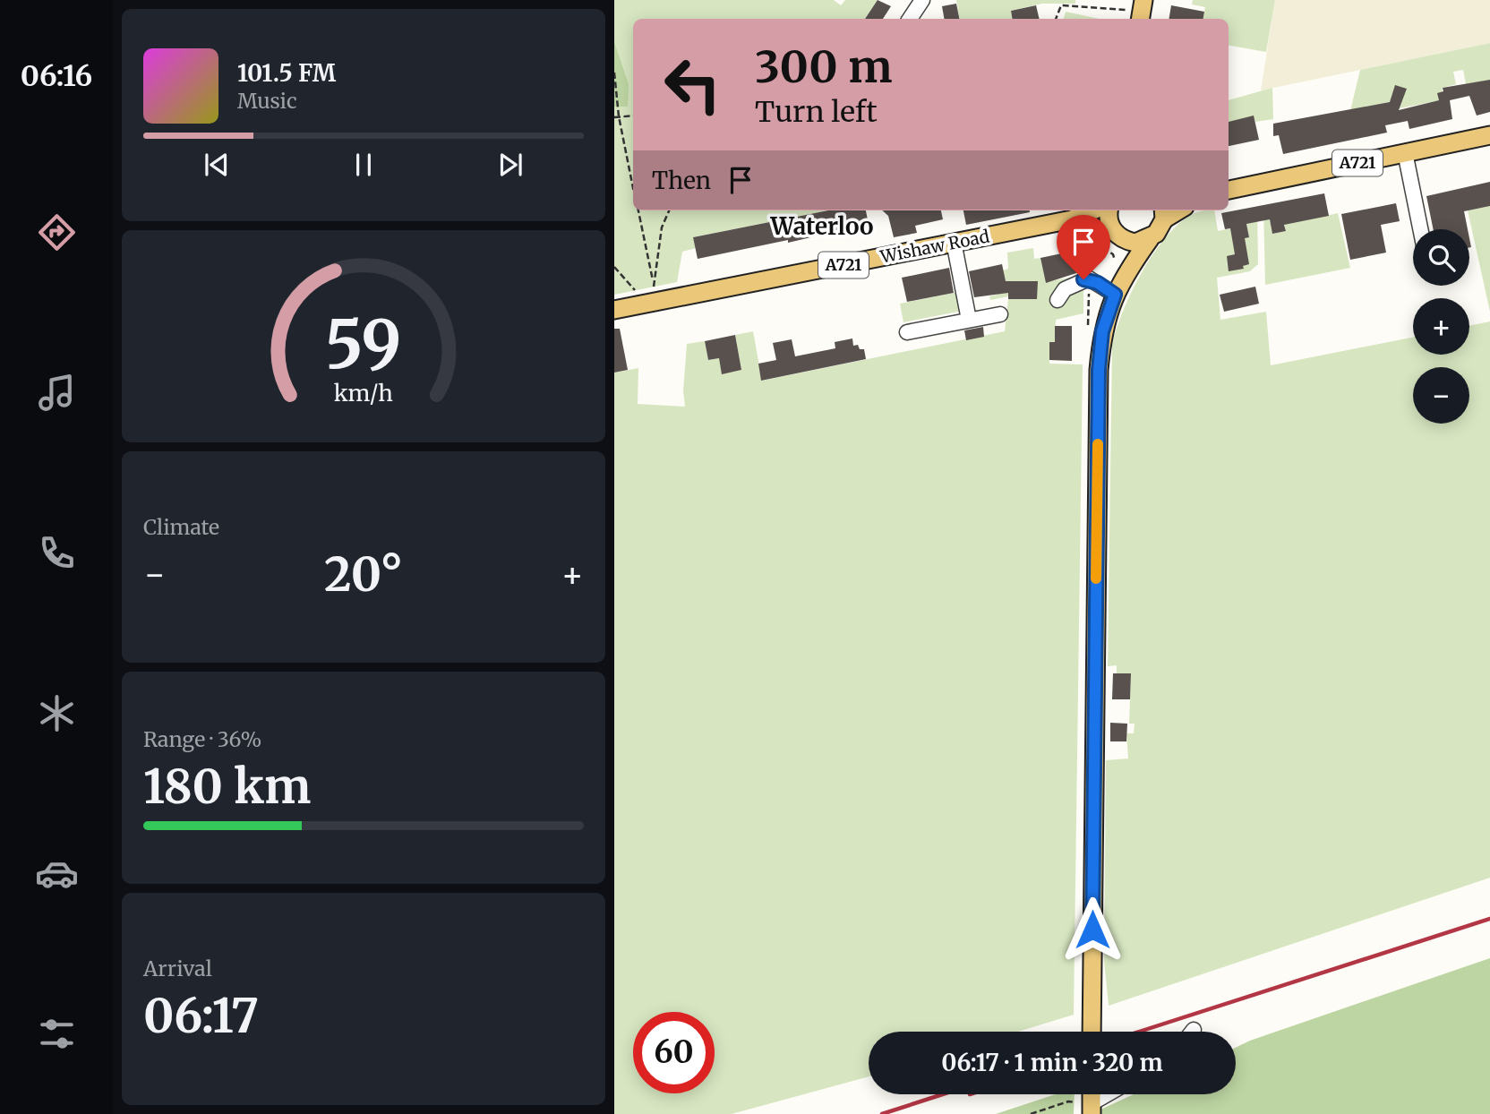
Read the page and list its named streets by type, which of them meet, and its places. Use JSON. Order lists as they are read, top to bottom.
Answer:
{
  "streets": {
    "main road": ["A721", "Wishaw Road"]
  },
  "districts": ["Waterloo"],
  "page": {
    "tabs": "06:16",
    "turn": ["300 m", "Turn left"],
    "song": ["101.5 FM", "Music"],
    "then": "Then",
    "map_buttons": ["+", "−"],
    "tile": [
      "Climate",
      ["Range · 36%", "180 km"],
      ["Arrival", "06:17"]
    ],
    "heat": ["−", "20°", "+"],
    "limit": "60",
    "trip": "06:17 · 1 min · 320 m",
    "gauge": ["59", "km/h"]
  }
}
